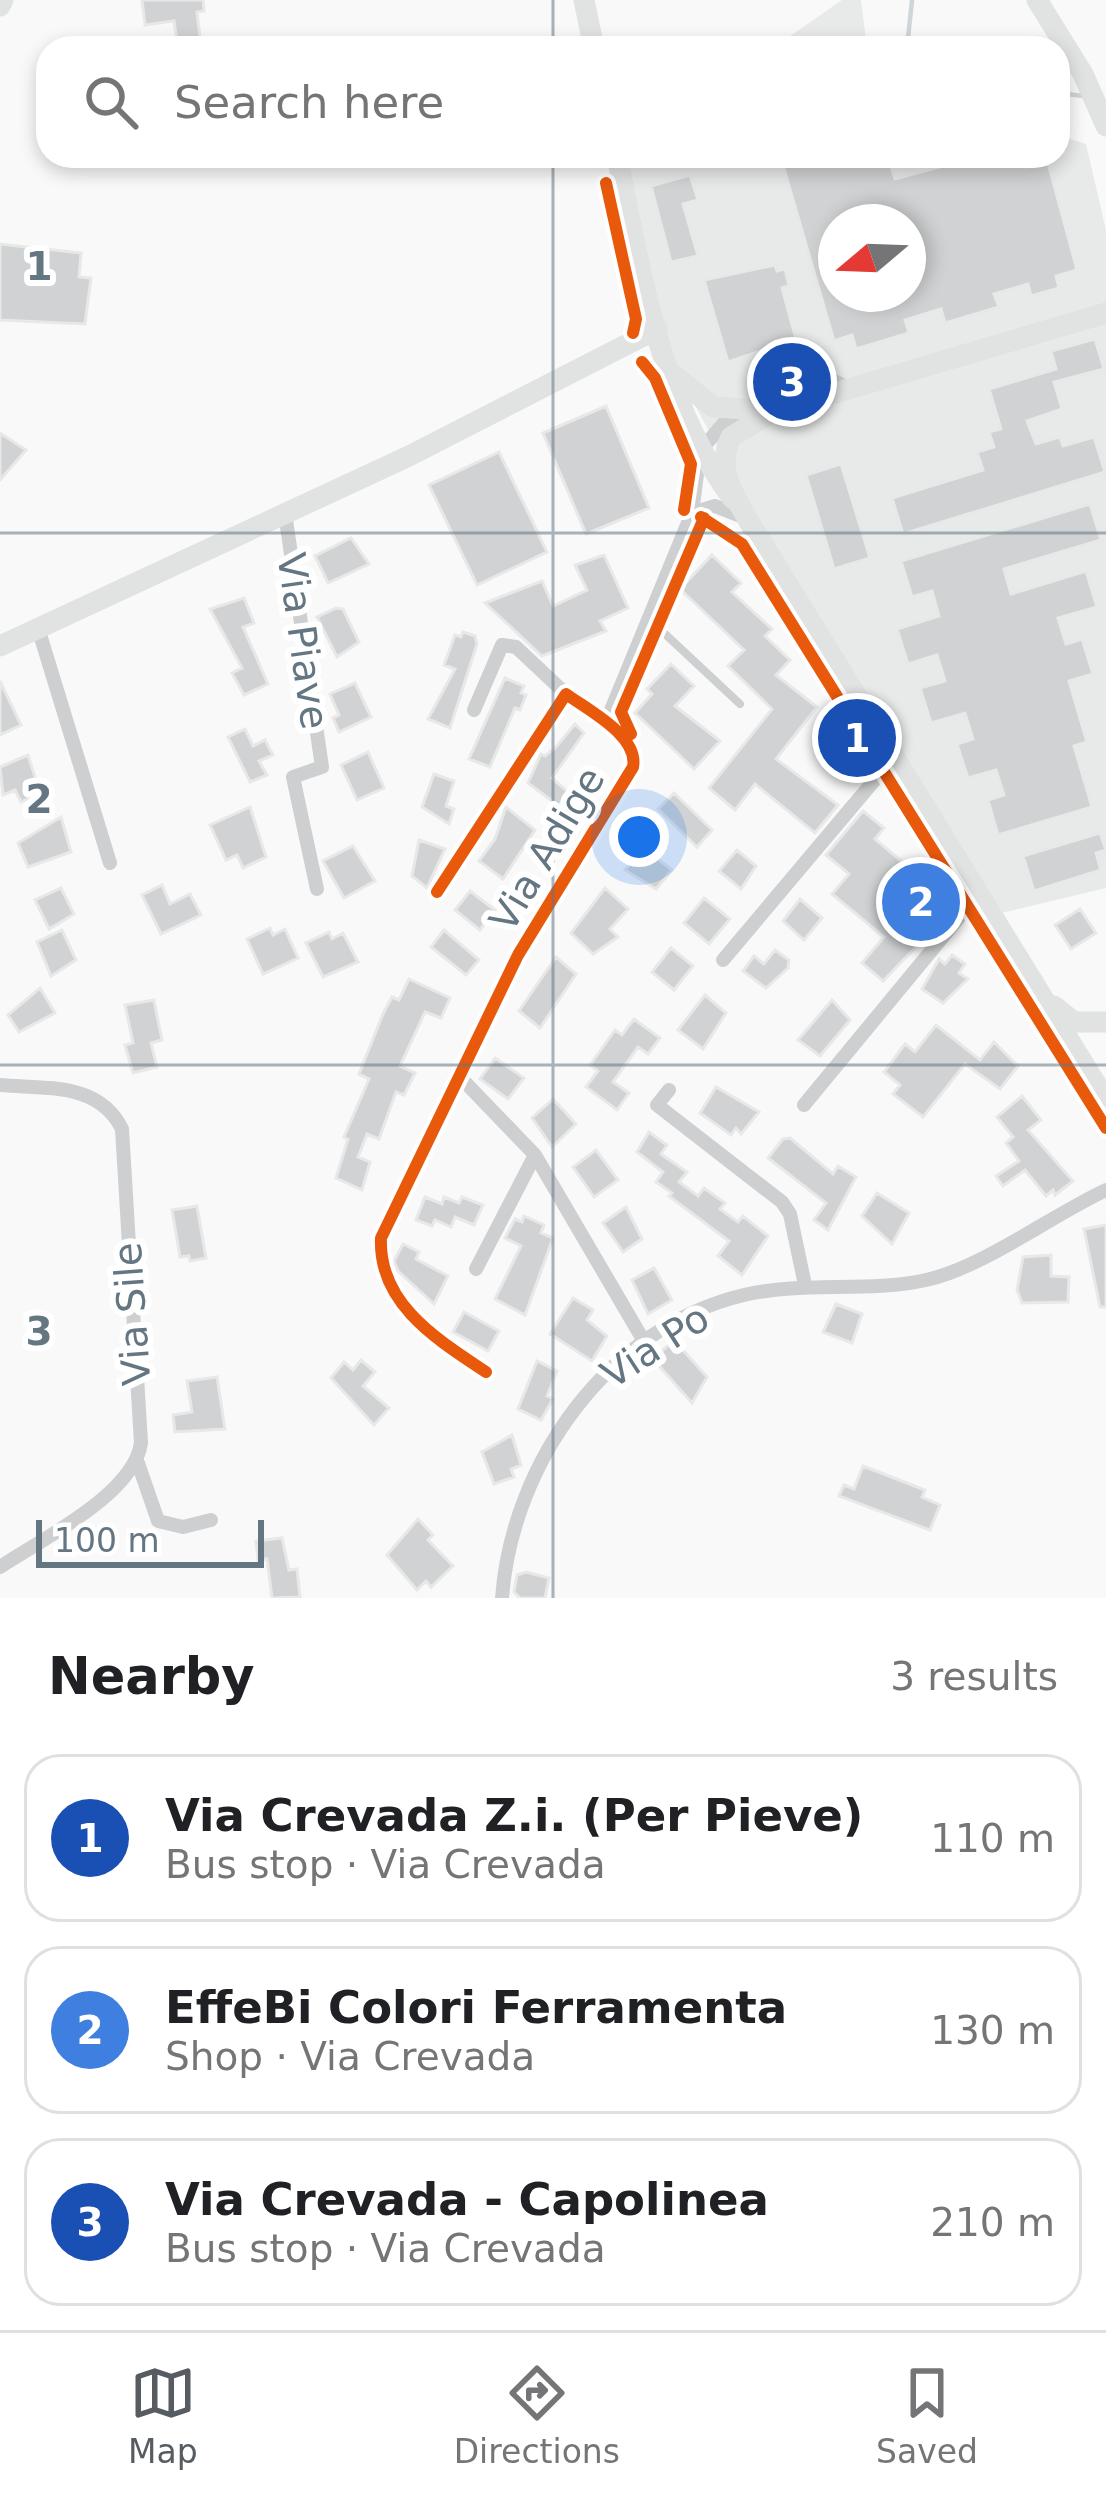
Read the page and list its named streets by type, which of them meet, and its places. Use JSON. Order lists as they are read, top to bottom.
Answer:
{
  "streets": {
    "main road": ["Via Piave"],
    "street": ["Via Adige", "Via Sile", "Via Po"]
  },
  "scale_bar": "100 m",
  "north": "left",
  "page": {
    "search": "Search here",
    "pins": ["3", "1", "2"],
    "scale": "100 m",
    "heading": ["Nearby", "3 results"],
    "list": [
      {
        "mark": "1",
        "name": "Via Crevada Z.i. (Per Pieve)",
        "note": "Bus stop · Via Crevada",
        "value": "110 m"
      },
      {
        "mark": "2",
        "name": "EffeBi Colori Ferramenta",
        "note": "Shop · Via Crevada",
        "value": "130 m"
      },
      {
        "mark": "3",
        "name": "Via Crevada - Capolinea",
        "note": "Bus stop · Via Crevada",
        "value": "210 m"
      }
    ],
    "nav": ["Map", "Directions", "Saved"]
  },
  "grid": {
    "rows": ["1", "2", "3"]
  }
}
